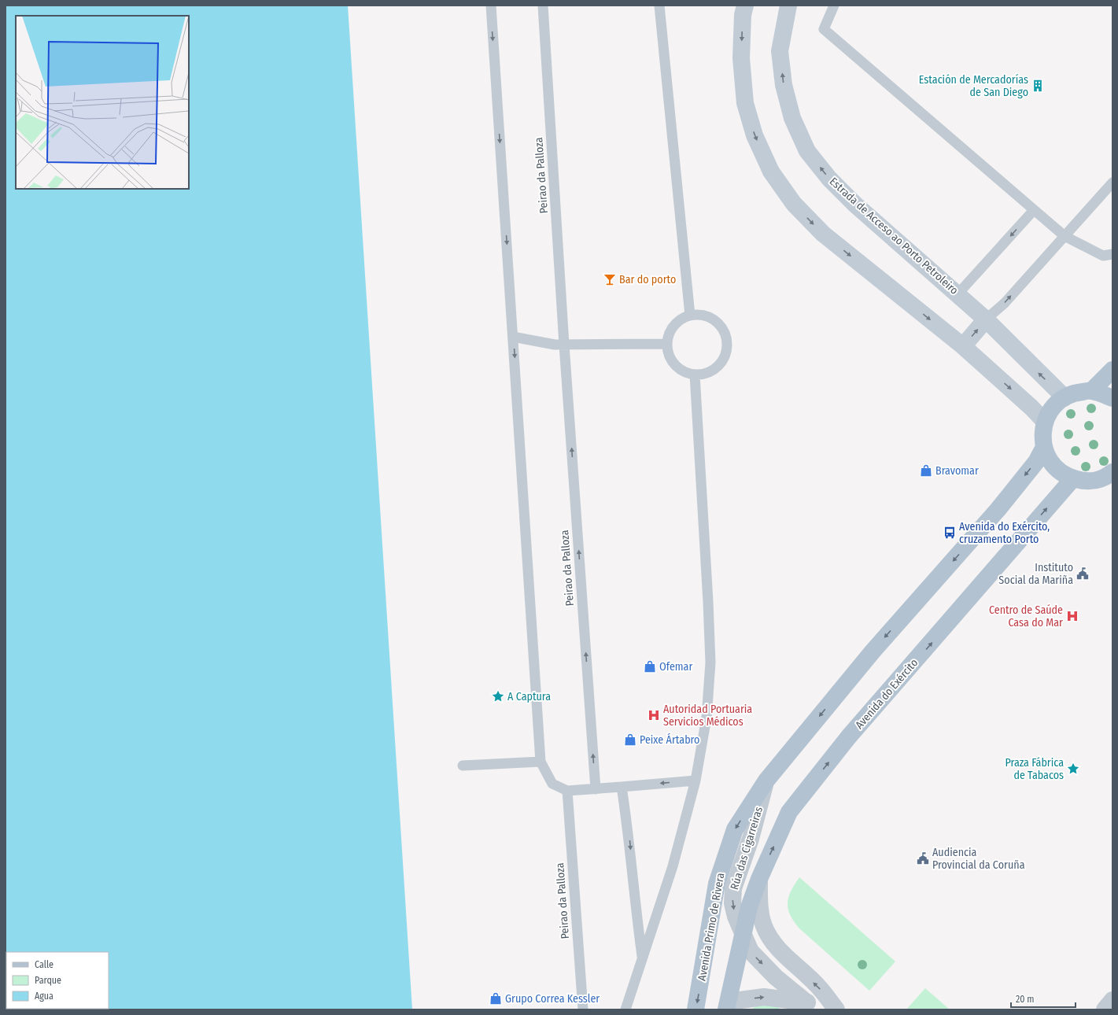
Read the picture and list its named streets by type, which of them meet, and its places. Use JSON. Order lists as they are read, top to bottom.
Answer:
{
  "streets": {
    "main road": ["Estrada de Acceso ao Porto Petroleiro", "Avenida do Exército", "Avenida Primo de Rivera"],
    "street": ["Rúa das Cigarreiras"],
    "lane": ["Peirao da Palloza"]
  },
  "crossings": [
    ["Avenida do Exército", "Rúa das Cigarreiras"],
    ["Rúa das Cigarreiras", "Avenida Primo de Rivera"]
  ],
  "one_way": ["Avenida Primo de Rivera"],
  "places": {
    "building": ["Estación de Mercadorías de San Diego"],
    "bar": ["Bar do porto"],
    "shop": [
      "Bravomar",
      "Ofemar",
      "Peixe Ártabro",
      "Grupo Correa Kessler"
    ],
    "bus stop": ["Avenida do Exército, cruzamento Porto"],
    "public building": ["Instituto Social da Mariña", "Audiencia Provincial da Coruña"],
    "hospital": ["Centro de Saúde Casa do Mar", "Autoridad Portuaria Servicios Médicos"],
    "place": ["A Captura", "Praza Fábrica de Tabacos"]
  },
  "legend": ["Calle", "Parque", "Agua"],
  "scale_bar": "20 m"
}
